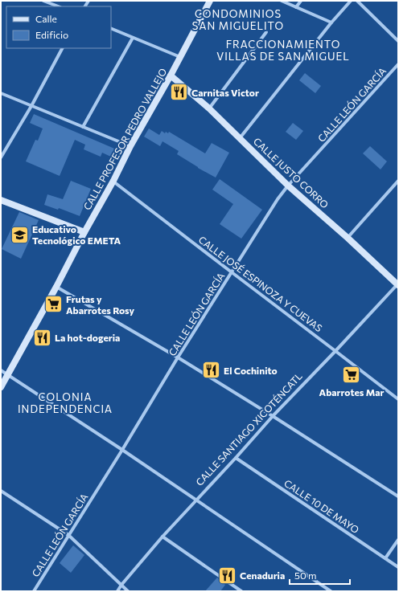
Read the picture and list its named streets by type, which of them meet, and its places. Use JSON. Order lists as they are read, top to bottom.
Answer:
{
  "streets": {
    "street": [
      "CALLE LEÓN GARCÍA",
      "CALLE PROFESOR PEDRO VALLEJO",
      "CALLE JUSTO CORRO",
      "CALLE JOSÉ ESPINOZA Y CUEVAS",
      "CALLE SANTIAGO XICOTÉNCATL",
      "CALLE 10 DE MAYO"
    ]
  },
  "crossings": [
    ["CALLE LEÓN GARCÍA", "CALLE JUSTO CORRO"],
    ["CALLE LEÓN GARCÍA", "CALLE JOSÉ ESPINOZA Y CUEVAS"],
    ["CALLE PROFESOR PEDRO VALLEJO", "CALLE JUSTO CORRO"],
    ["CALLE PROFESOR PEDRO VALLEJO", "CALLE JOSÉ ESPINOZA Y CUEVAS"],
    ["CALLE JUSTO CORRO", "CALLE SANTIAGO XICOTÉNCATL"],
    ["CALLE JOSÉ ESPINOZA Y CUEVAS", "CALLE SANTIAGO XICOTÉNCATL"],
    ["CALLE SANTIAGO XICOTÉNCATL", "CALLE 10 DE MAYO"]
  ],
  "districts": ["CONDOMINIOS SAN MIGUELITO", "FRACCIONAMIENTO VILLAS DE SAN MIGUEL", "COLONIA INDEPENDENCIA"],
  "places": {
    "restaurant": [
      "Carnitas Victor",
      "La hot-dogeria",
      "El Cochinito",
      "Cenaduria"
    ],
    "school or university": ["Educativo Tecnológico EMETA"],
    "supermarket": ["Frutas y Abarrotes Rosy", "Abarrotes Mar"]
  },
  "legend": ["Calle", "Edificio"],
  "scale_bar": "50 m"
}
